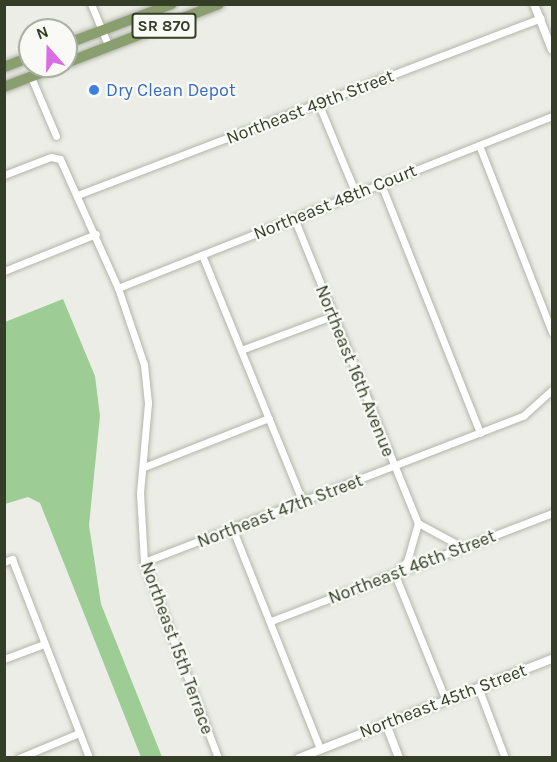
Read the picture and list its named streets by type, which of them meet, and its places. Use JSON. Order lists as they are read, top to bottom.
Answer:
{
  "streets": {
    "main road": ["SR 870"],
    "street": [
      "Northeast 49th Street",
      "Northeast 48th Court",
      "Northeast 16th Avenue",
      "Northeast 47th Street",
      "Northeast 46th Street",
      "Northeast 15th Terrace",
      "Northeast 45th Street"
    ]
  },
  "crossings": [
    ["Northeast 49th Street", "Northeast 15th Terrace"],
    ["Northeast 48th Court", "Northeast 16th Avenue"],
    ["Northeast 48th Court", "Northeast 15th Terrace"],
    ["Northeast 16th Avenue", "Northeast 47th Street"],
    ["Northeast 47th Street", "Northeast 15th Terrace"]
  ],
  "places": ["Dry Clean Depot"],
  "north": "top"
}
